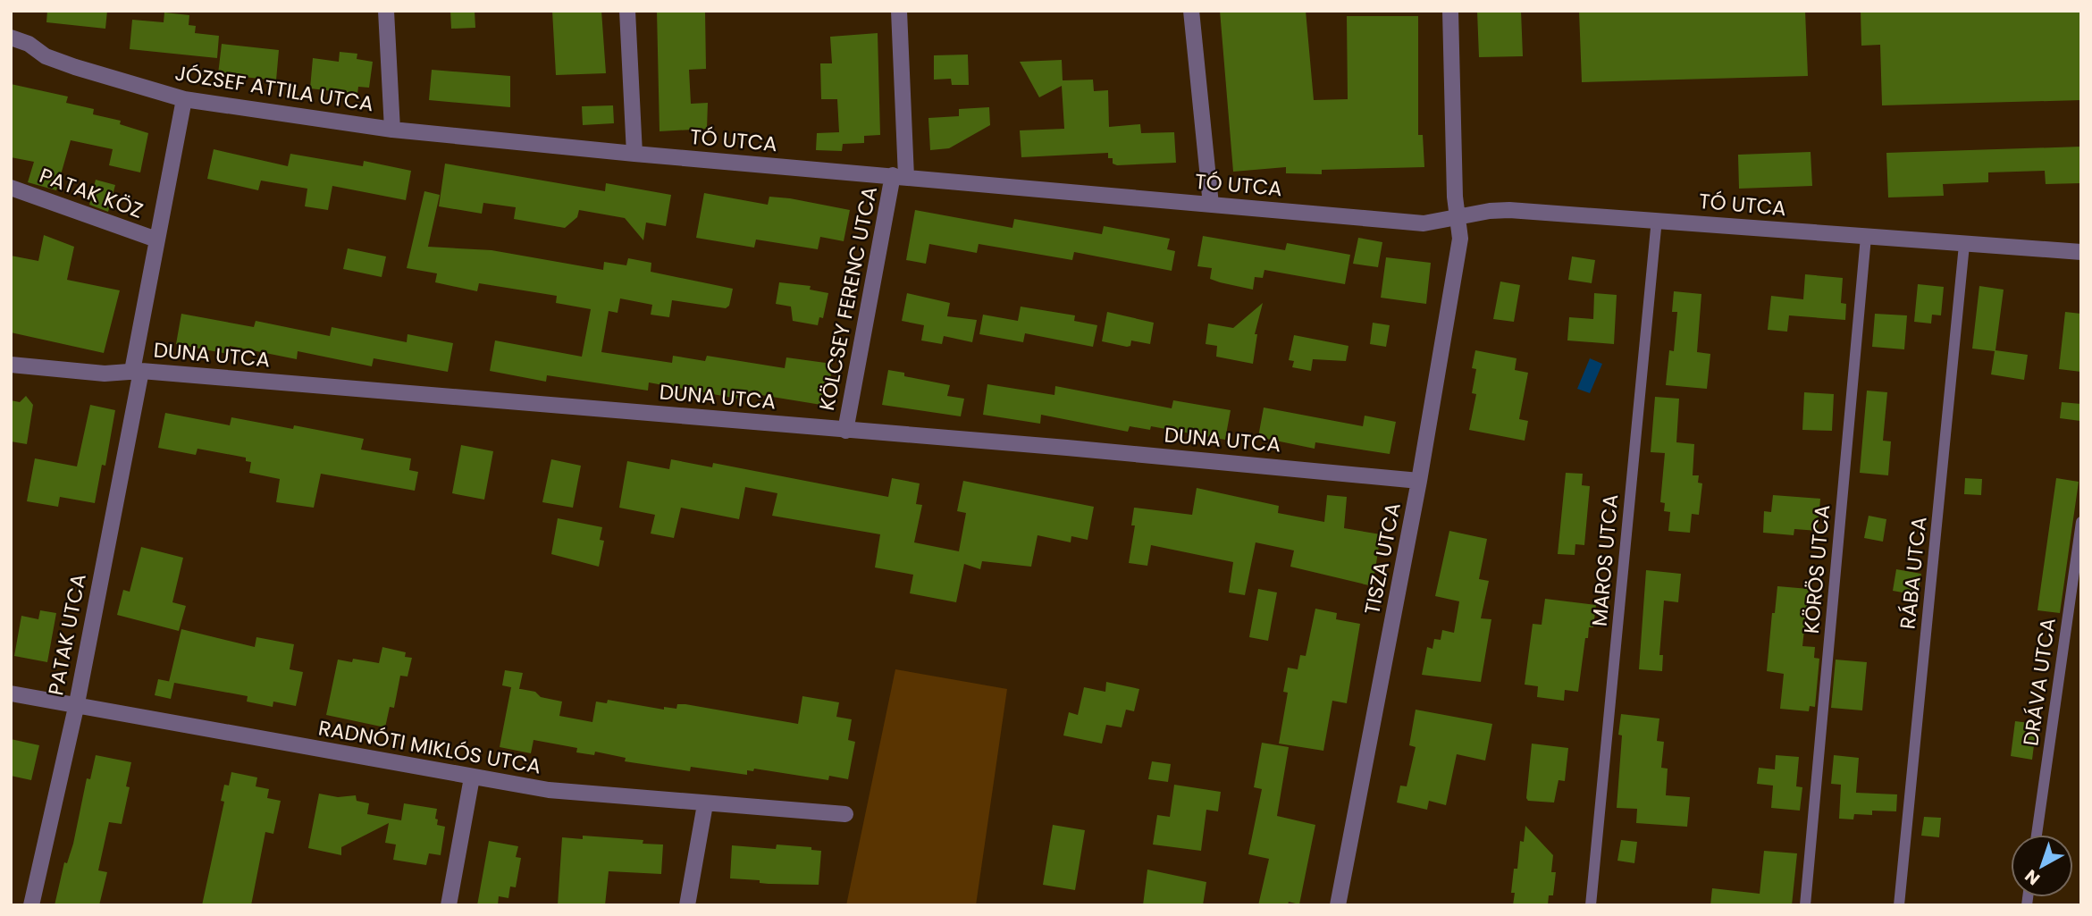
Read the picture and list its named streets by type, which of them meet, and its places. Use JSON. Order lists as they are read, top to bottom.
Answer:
{
  "streets": {
    "street": [
      "JÓZSEF ATTILA UTCA",
      "TÓ UTCA",
      "PATAK KÖZ",
      "KÖLCSEY FERENC UTCA",
      "DUNA UTCA",
      "TISZA UTCA",
      "PATAK UTCA",
      "RADNÓTI MIKLÓS UTCA"
    ],
    "lane": [
      "MAROS UTCA",
      "KÖRÖS UTCA",
      "RÁBA UTCA",
      "DRÁVA UTCA"
    ]
  },
  "crossings": [
    ["JÓZSEF ATTILA UTCA", "TÓ UTCA"],
    ["JÓZSEF ATTILA UTCA", "PATAK UTCA"],
    ["TÓ UTCA", "KÖLCSEY FERENC UTCA"],
    ["TÓ UTCA", "TISZA UTCA"],
    ["TÓ UTCA", "MAROS UTCA"],
    ["TÓ UTCA", "KÖRÖS UTCA"],
    ["TÓ UTCA", "RÁBA UTCA"],
    ["PATAK KÖZ", "PATAK UTCA"],
    ["KÖLCSEY FERENC UTCA", "DUNA UTCA"],
    ["DUNA UTCA", "TISZA UTCA"],
    ["DUNA UTCA", "PATAK UTCA"],
    ["PATAK UTCA", "RADNÓTI MIKLÓS UTCA"]
  ],
  "north": "bottom left"
}
